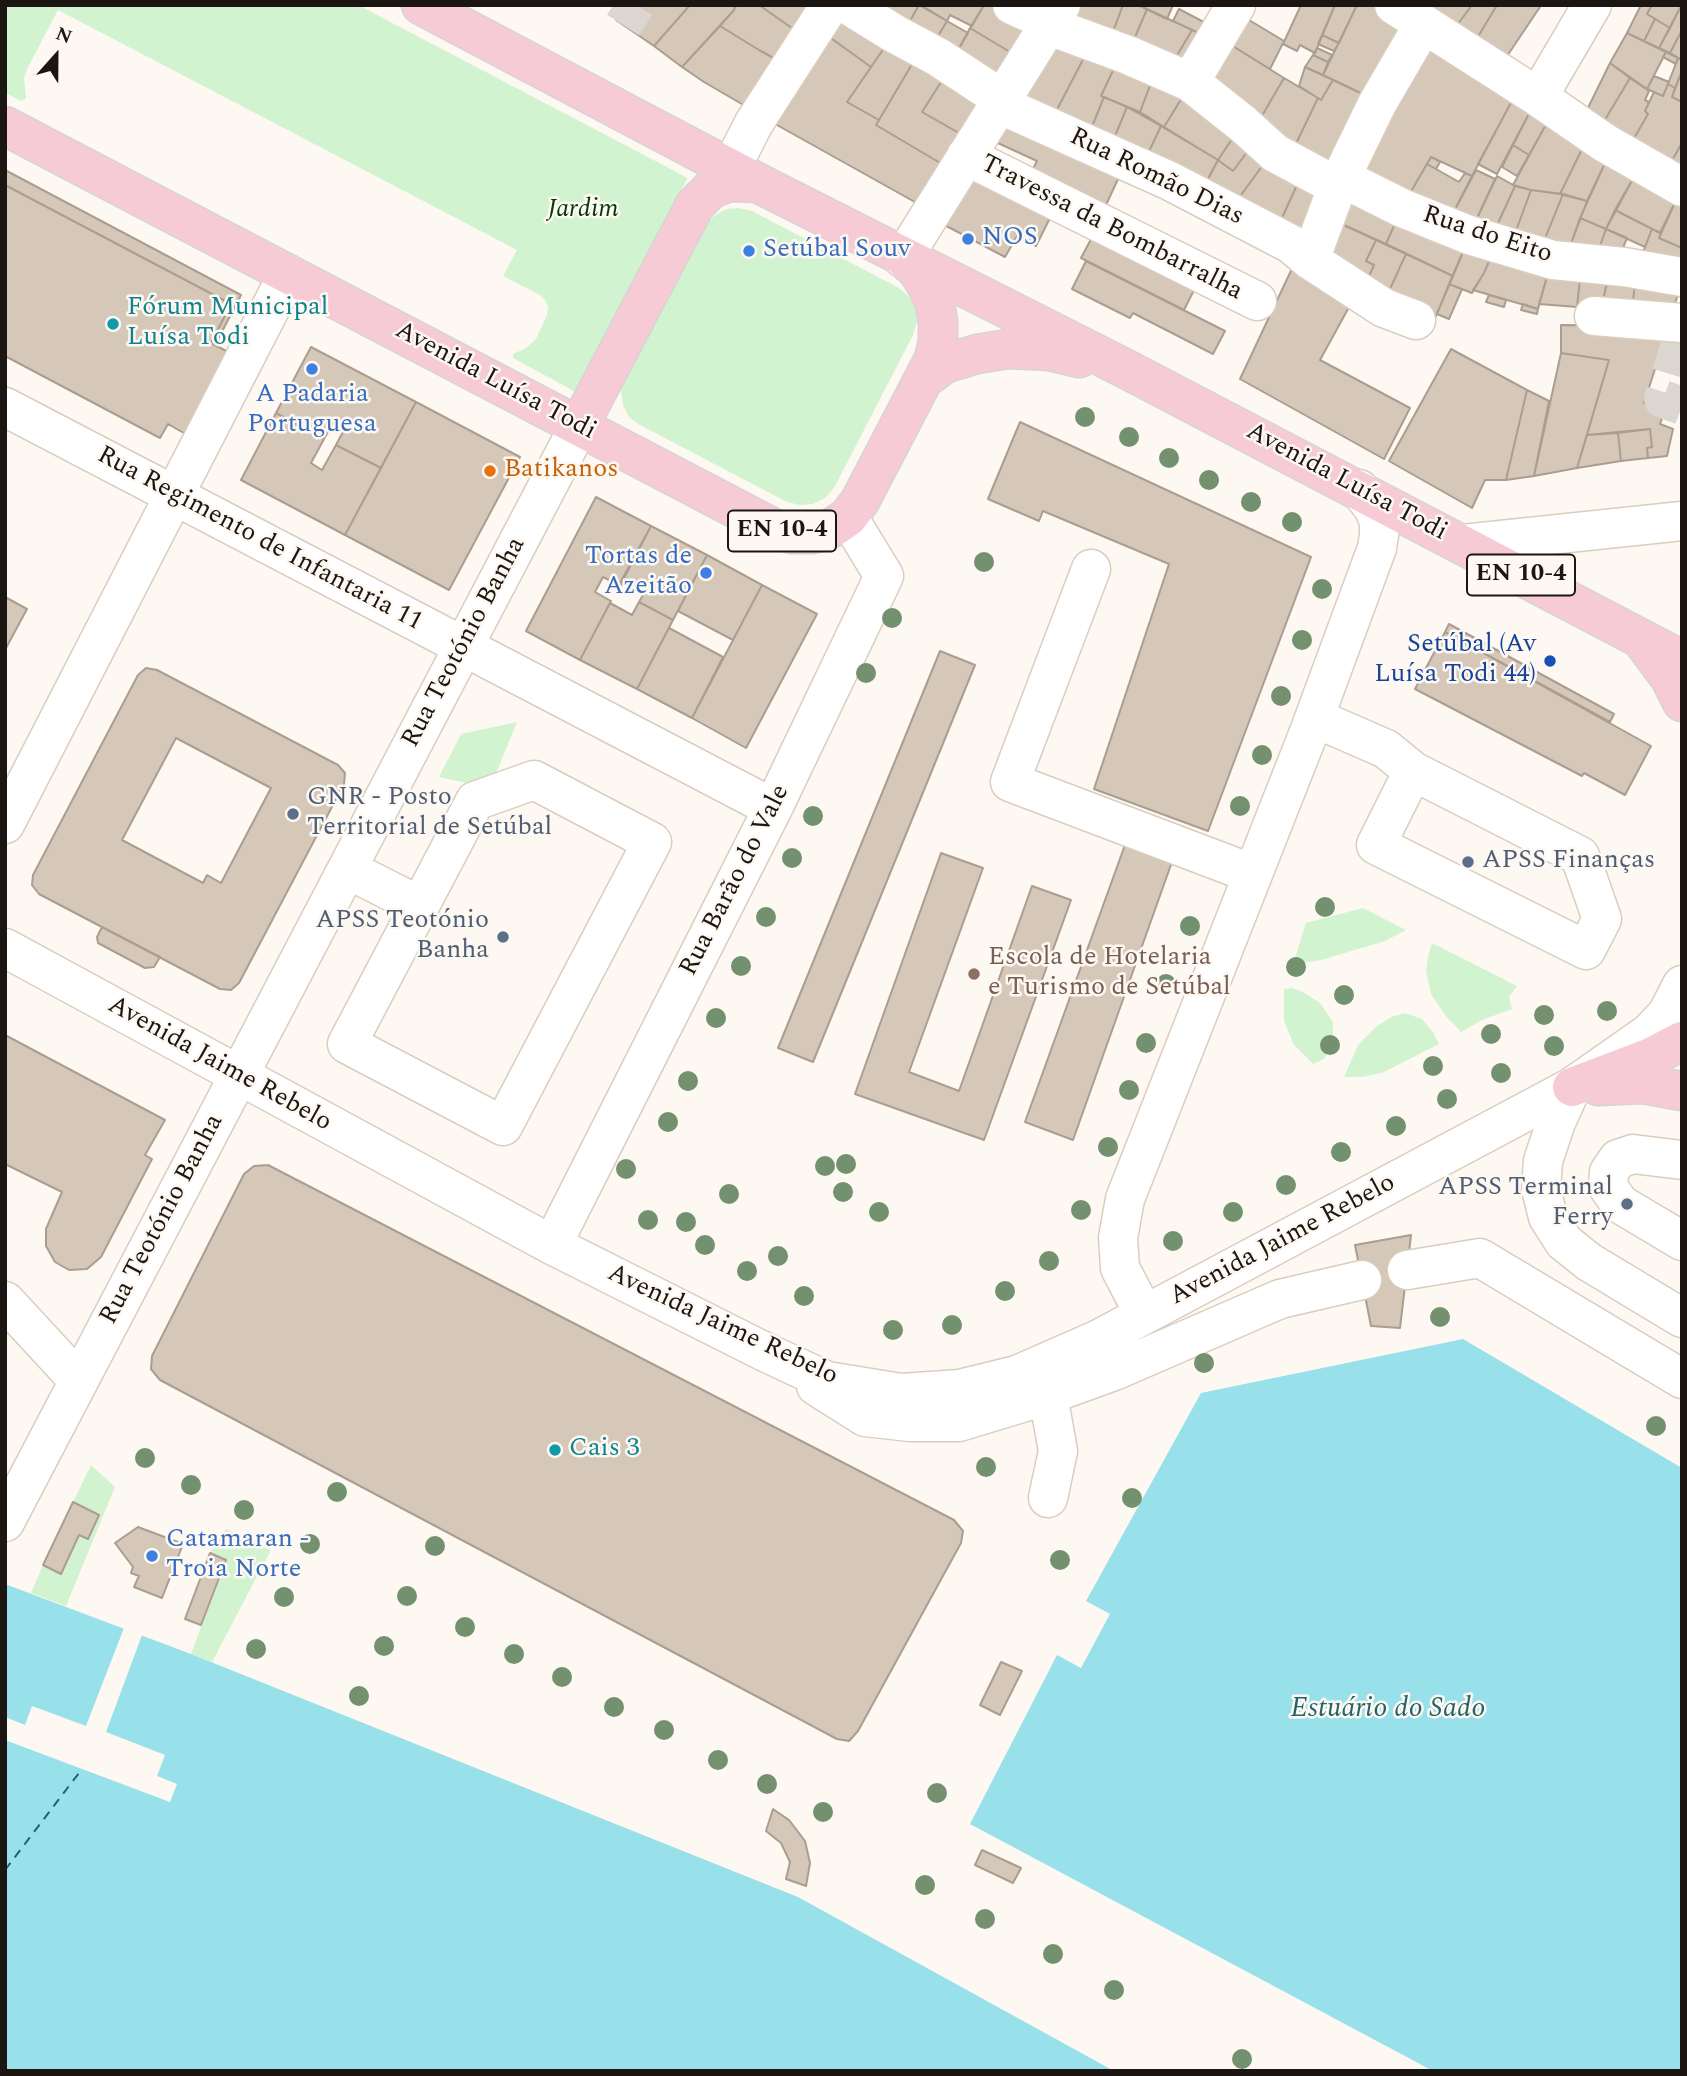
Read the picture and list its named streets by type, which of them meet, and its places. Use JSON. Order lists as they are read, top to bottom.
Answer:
{
  "streets": {
    "main road": ["Avenida Luísa Todi", "EN 10-4", "Avenida Jaime Rebelo"],
    "street": [
      "Rua Romão Dias",
      "Travessa da Bombarralha",
      "Rua do Eito",
      "Rua Regimento de Infantaria 11",
      "Rua Teotónio Banha",
      "Rua Barão do Vale"
    ]
  },
  "crossings": [
    ["Avenida Luísa Todi", "Rua Teotónio Banha"],
    ["Avenida Luísa Todi", "Rua Barão do Vale"],
    ["Rua Regimento de Infantaria 11", "Rua Teotónio Banha"],
    ["Rua Regimento de Infantaria 11", "Rua Barão do Vale"],
    ["Rua Teotónio Banha", "Avenida Jaime Rebelo"],
    ["Rua Barão do Vale", "Avenida Jaime Rebelo"]
  ],
  "water": ["Estuário do Sado"],
  "parks": ["Jardim"],
  "places": [
    "NOS",
    "Setúbal Souv",
    "Fórum Municipal Luísa Todi",
    "A Padaria Portuguesa",
    "Batikanos",
    "Tortas de Azeitão",
    "Setúbal (Av Luísa Todi 44)",
    "GNR - Posto Territorial de Setúbal",
    "APSS Finanças",
    "APSS Teotónio Banha",
    "Escola de Hotelaria e Turismo de Setúbal",
    "APSS Terminal Ferry",
    "Cais 3",
    "Catamaran - Troia Norte"
  ],
  "north": "top"
}
